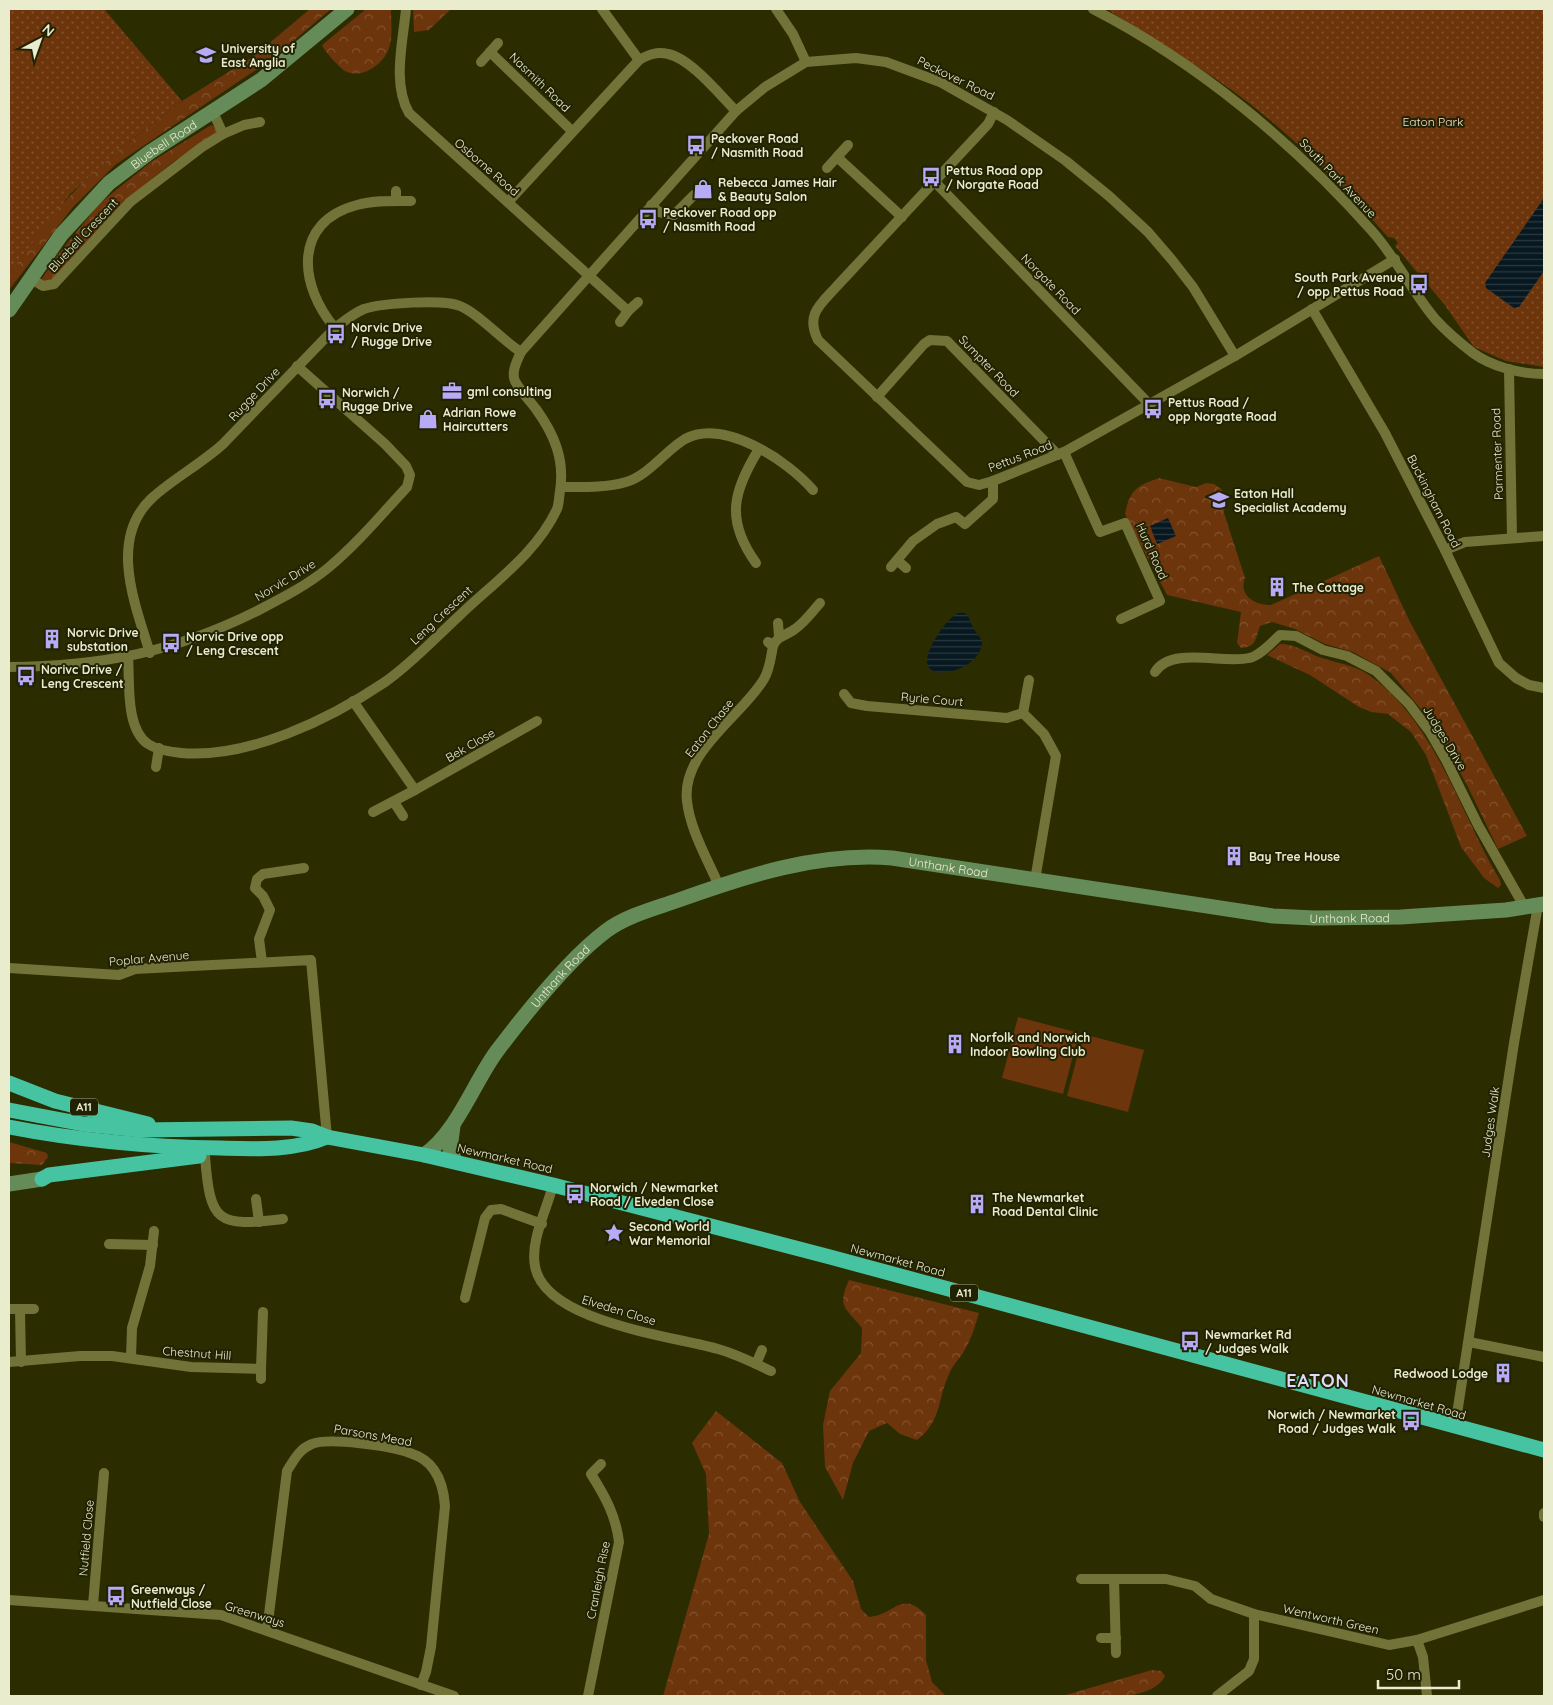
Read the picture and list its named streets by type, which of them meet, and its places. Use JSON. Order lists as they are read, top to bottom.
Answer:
{
  "streets": {
    "highway": ["A11", "Newmarket Road"],
    "street": [
      "Peckover Road",
      "Nasmith Road",
      "Bluebell Road",
      "Osborne Road",
      "South Park Avenue",
      "Bluebell Crescent",
      "Norgate Road",
      "Sumpter Road",
      "Rugge Drive",
      "Parmenter Road",
      "Pettus Road",
      "Buckingham Road",
      "Hurd Road",
      "Norvic Drive",
      "Leng Crescent",
      "Ryrie Court",
      "Eaton Chase",
      "Judges Drive",
      "Bek Close",
      "Unthank Road",
      "Poplar Avenue",
      "Judges Walk",
      "Elveden Close",
      "Chestnut Hill",
      "Parsons Mead",
      "Nutfield Close",
      "Cranleigh Rise",
      "Greenways",
      "Wentworth Green"
    ]
  },
  "crossings": [
    ["Peckover Road", "Nasmith Road"],
    ["Peckover Road", "Osborne Road"],
    ["Peckover Road", "Pettus Road"],
    ["Peckover Road", "Leng Crescent"],
    ["Nasmith Road", "Osborne Road"],
    ["Bluebell Road", "Bluebell Crescent"],
    ["Osborne Road", "Leng Crescent"],
    ["South Park Avenue", "Parmenter Road"],
    ["South Park Avenue", "Pettus Road"],
    ["Norgate Road", "Pettus Road"],
    ["Sumpter Road", "Pettus Road"],
    ["Sumpter Road", "Hurd Road"],
    ["Rugge Drive", "Norvic Drive"],
    ["Rugge Drive", "Leng Crescent"],
    ["Pettus Road", "Buckingham Road"],
    ["Pettus Road", "Hurd Road"],
    ["Norvic Drive", "Leng Crescent"],
    ["Eaton Chase", "Unthank Road"],
    ["Judges Drive", "Unthank Road"],
    ["Judges Drive", "Judges Walk"],
    ["Unthank Road", "Judges Walk"],
    ["Unthank Road", "Newmarket Road"],
    ["Poplar Avenue", "Newmarket Road"],
    ["A11", "Newmarket Road"],
    ["Judges Walk", "Newmarket Road"],
    ["Newmarket Road", "Elveden Close"],
    ["Parsons Mead", "Greenways"],
    ["Nutfield Close", "Greenways"]
  ],
  "districts": ["EATON"],
  "parks": ["Eaton Park"],
  "places": {
    "school or university": ["University of East Anglia", "Eaton Hall Specialist Academy"],
    "bus stop": [
      "Peckover Road / Nasmith Road",
      "Pettus Road opp / Norgate Road",
      "Peckover Road opp / Nasmith Road",
      "South Park Avenue / opp Pettus Road",
      "Norvic Drive / Rugge Drive",
      "Norwich / Rugge Drive",
      "Pettus Road / opp Norgate Road",
      "Norvic Drive opp / Leng Crescent",
      "Norivc Drive / Leng Crescent",
      "Norwich / Newmarket Road / Elveden Close",
      "Newmarket Rd / Judges Walk",
      "Norwich / Newmarket Road / Judges Walk",
      "Greenways / Nutfield Close"
    ],
    "shop": ["Rebecca James Hair & Beauty Salon", "Adrian Rowe Haircutters"],
    "office": ["gml consulting"],
    "building": [
      "The Cottage",
      "Norvic Drive substation",
      "Bay Tree House",
      "Norfolk and Norwich Indoor Bowling Club",
      "The Newmarket Road Dental Clinic",
      "Redwood Lodge"
    ],
    "place": ["Second World War Memorial"]
  },
  "scale_bar": "50 m",
  "north": "top right"
}
